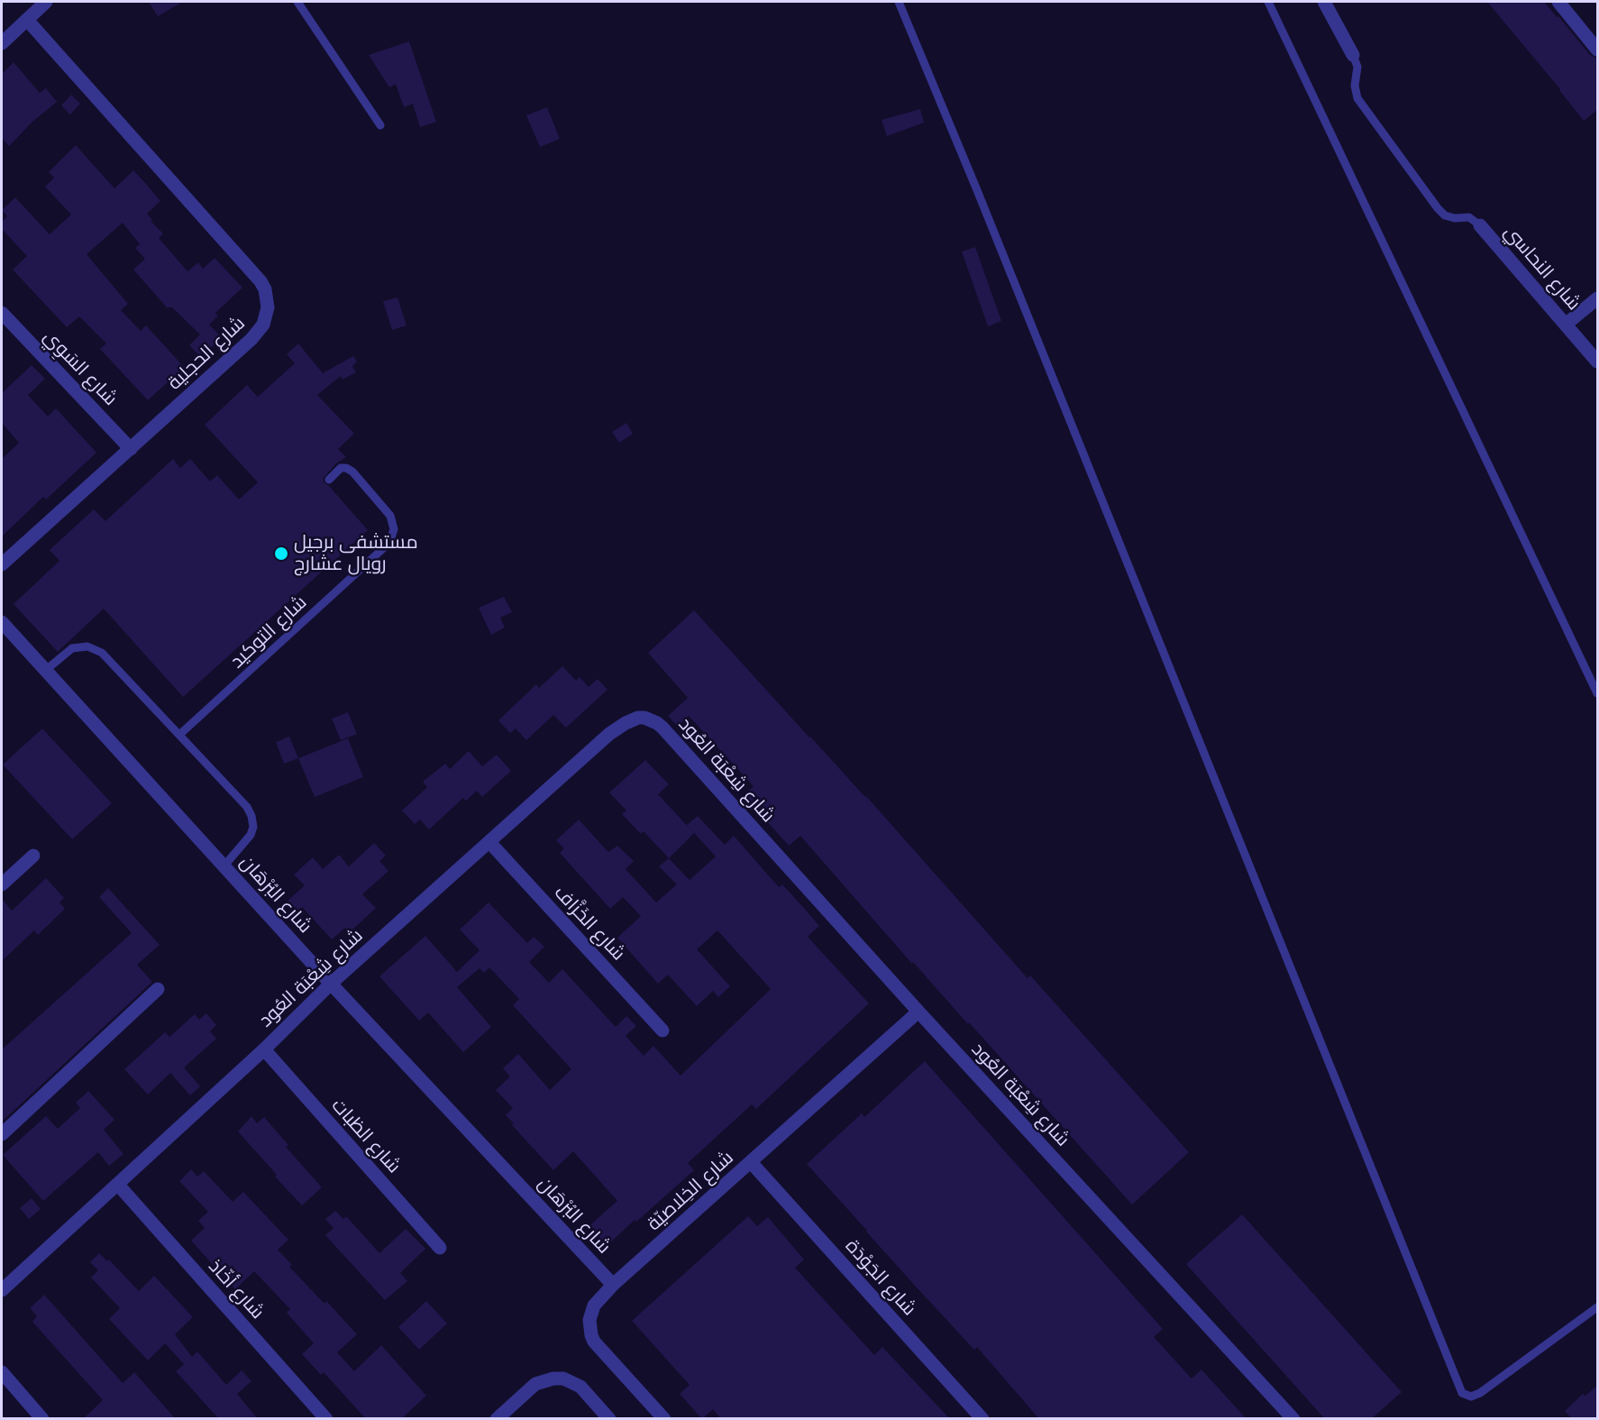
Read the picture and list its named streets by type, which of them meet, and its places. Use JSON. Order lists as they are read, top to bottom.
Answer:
{
  "streets": {
    "street": [
      "شارع النحاسي",
      "شارع الحجلية",
      "شارع السَوِي",
      "شارع شِعْبَة العُود",
      "شارع البُرْهَان",
      "شارع الخَزَّاف",
      "شارع الظبات",
      "شارع الخِلاصيّة",
      "شارع الجَوْدَة",
      "شارع أخّاذ"
    ],
    "lane": ["شارع التوكيد"]
  },
  "crossings": [
    ["شارع الحجلية", "شارع السَوِي"],
    ["شارع شِعْبَة العُود", "شارع البُرْهَان"],
    ["شارع شِعْبَة العُود", "شارع الخَزَّاف"],
    ["شارع شِعْبَة العُود", "شارع الظبات"],
    ["شارع شِعْبَة العُود", "شارع الخِلاصيّة"],
    ["شارع شِعْبَة العُود", "شارع أخّاذ"],
    ["شارع البُرْهَان", "شارع الخِلاصيّة"],
    ["شارع الخِلاصيّة", "شارع الجَوْدَة"]
  ],
  "places": ["مستشفى برجيل رويال عشارج"]
}
